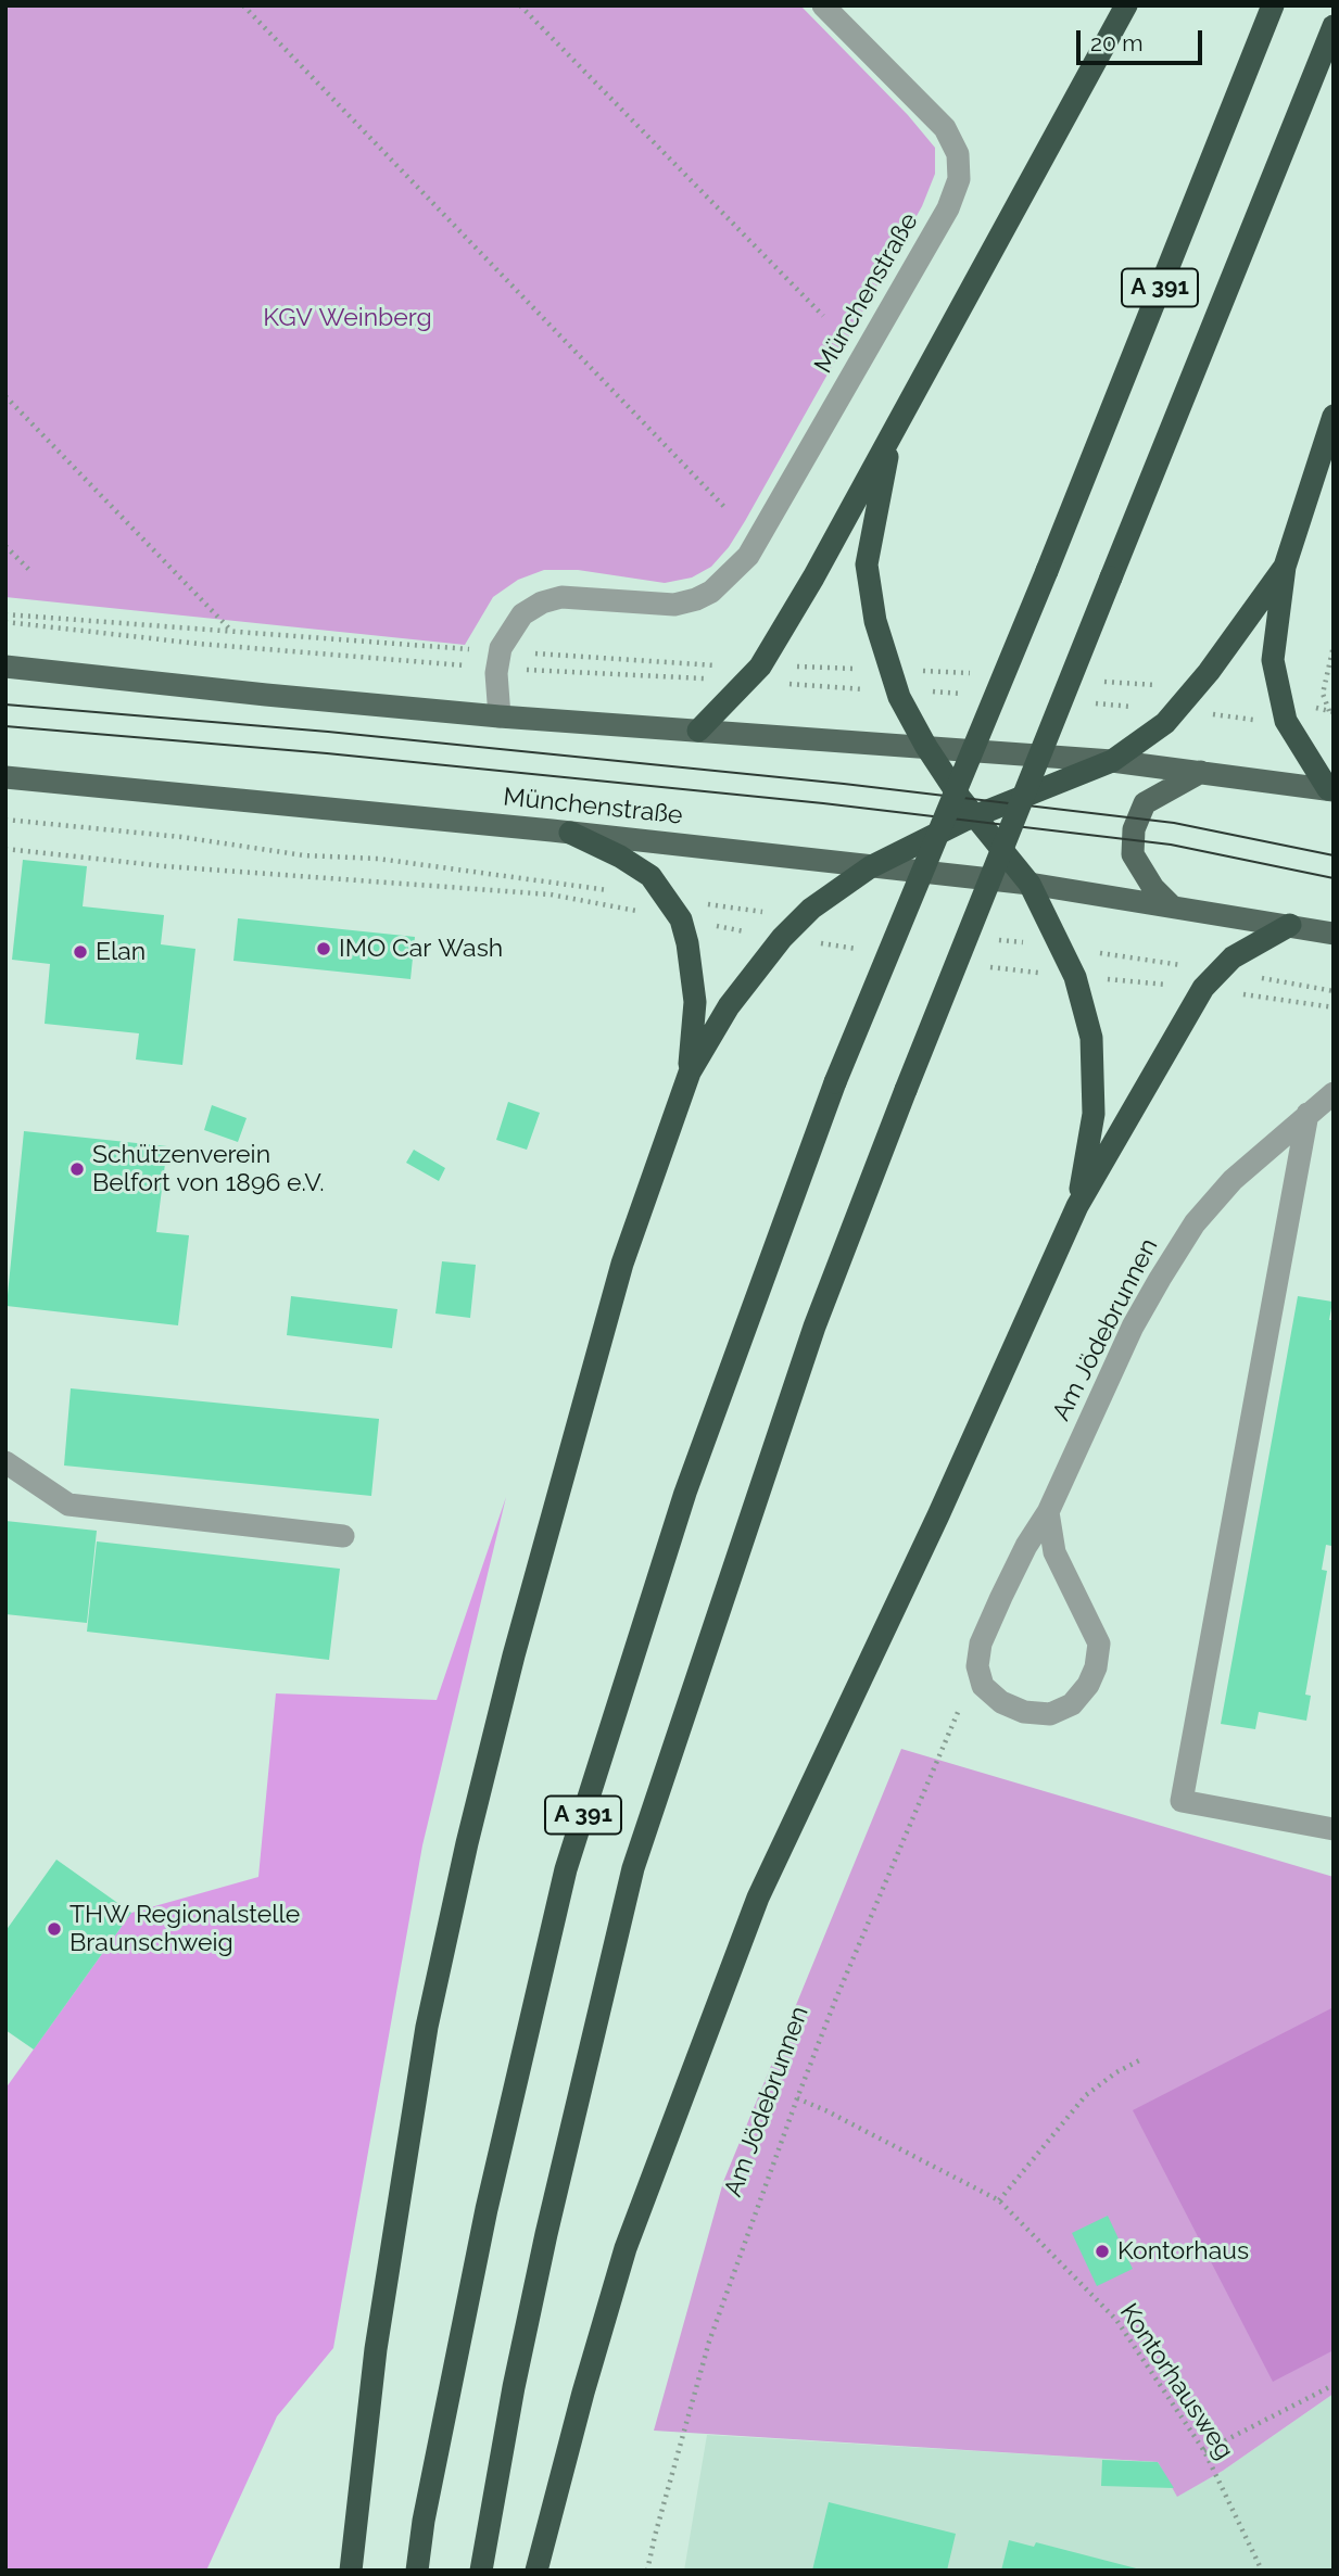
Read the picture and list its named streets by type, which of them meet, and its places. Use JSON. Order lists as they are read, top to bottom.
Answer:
{
  "streets": {
    "highway": ["A 391"],
    "main road": ["Münchenstraße"],
    "street": ["Am Jödebrunnen"],
    "path": ["Kontorhausweg"]
  },
  "crossings": [
    ["Am Jödebrunnen", "Kontorhausweg"]
  ],
  "parks": ["KGV Weinberg"],
  "places": [
    "IMO Car Wash",
    "Elan",
    "Schützenverein Belfort von 1896 e.V.",
    "THW Regionalstelle Braunschweig",
    "Kontorhaus"
  ],
  "scale_bar": "20 m"
}
